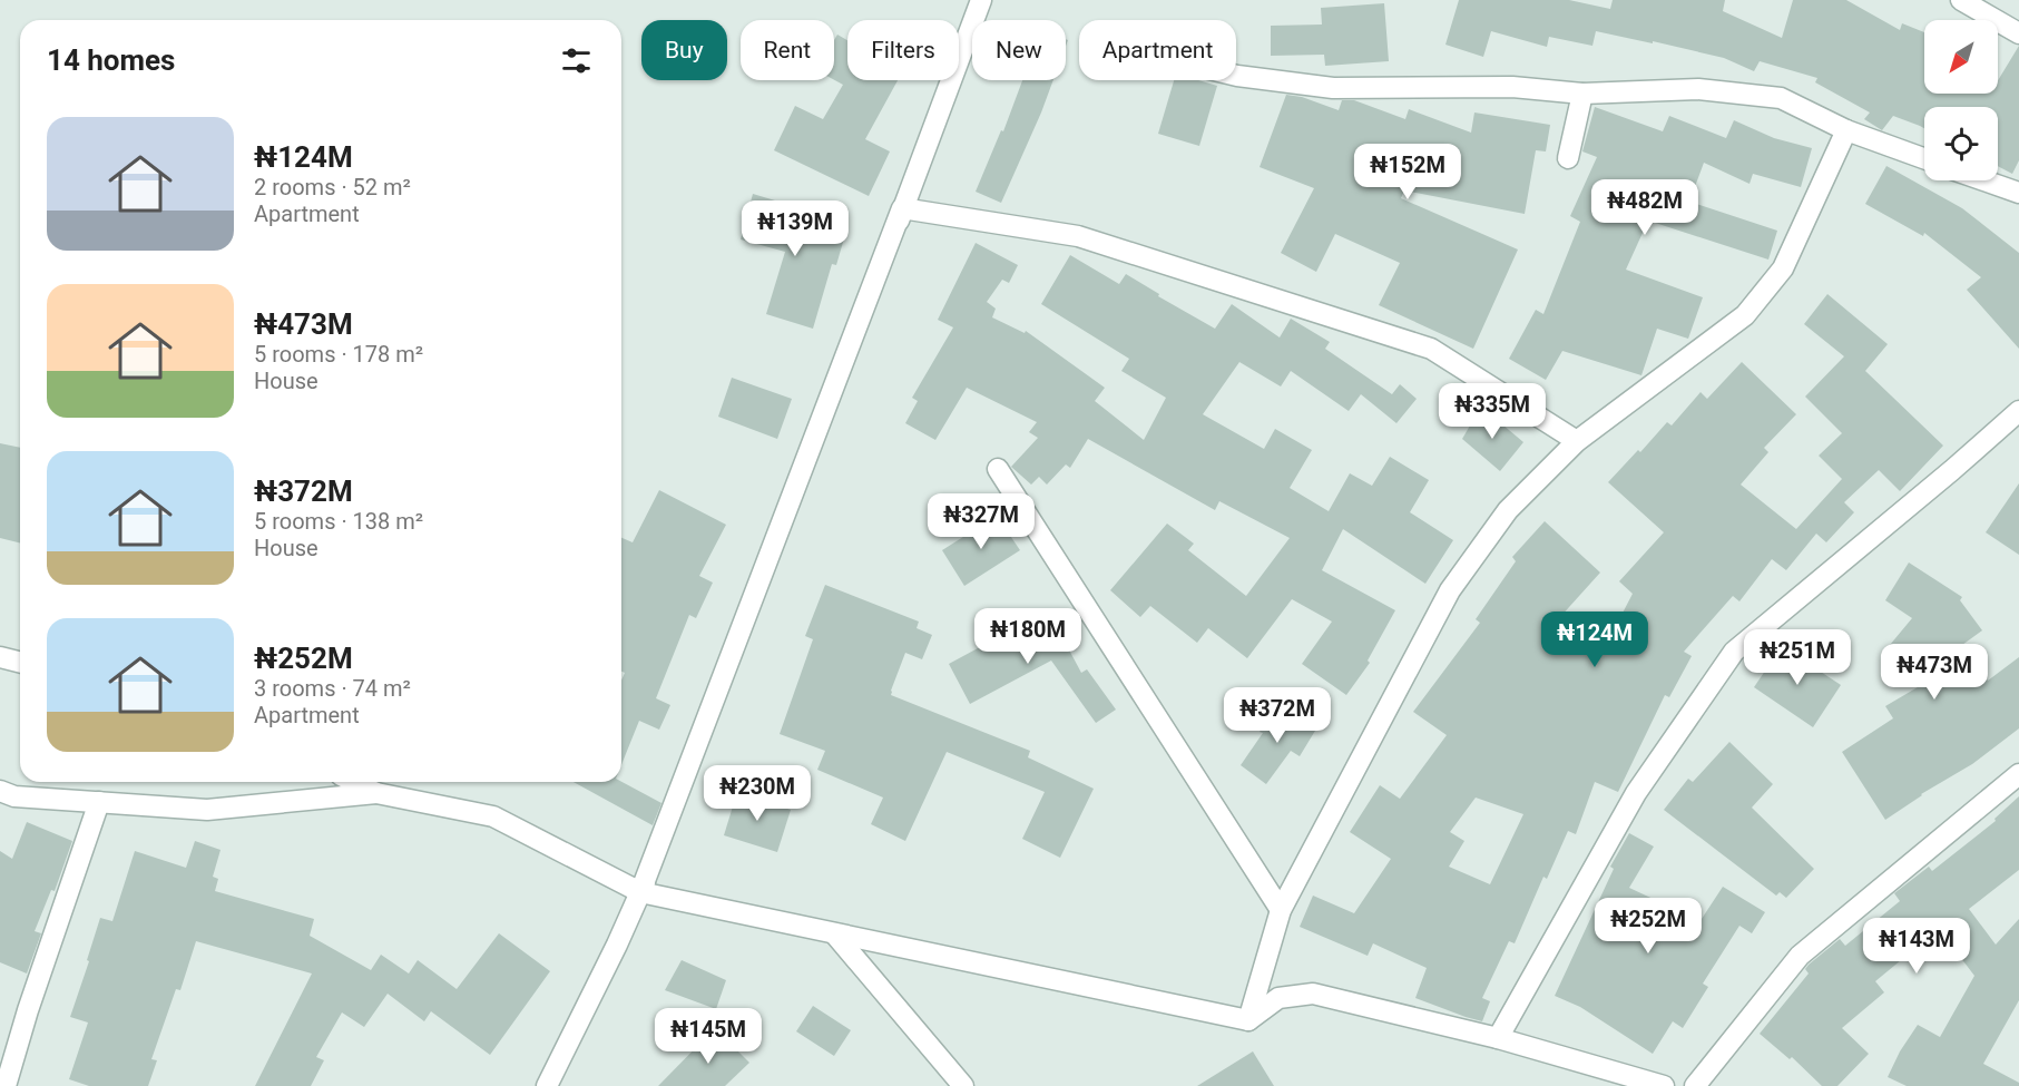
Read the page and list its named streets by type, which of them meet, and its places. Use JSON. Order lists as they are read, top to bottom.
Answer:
{
  "north": "bottom left",
  "page": {
    "chip": [
      "Buy",
      "Rent",
      "Filters",
      "New",
      "Apartment"
    ],
    "heading": "14 homes",
    "list": [
      {
        "name": "₦124M",
        "note": "2 rooms · 52 m² · Apartment"
      },
      {
        "name": "₦473M",
        "note": "5 rooms · 178 m² · House"
      },
      {
        "name": "₦372M",
        "note": "5 rooms · 138 m² · House"
      },
      {
        "name": "₦252M",
        "note": "3 rooms · 74 m² · Apartment"
      }
    ],
    "price": [
      "₦152M",
      "₦482M",
      "₦139M",
      "₦335M",
      "₦327M",
      "₦180M",
      "₦124M",
      "₦251M",
      "₦473M",
      "₦372M",
      "₦230M",
      "₦252M",
      "₦143M",
      "₦145M"
    ]
  }
}
